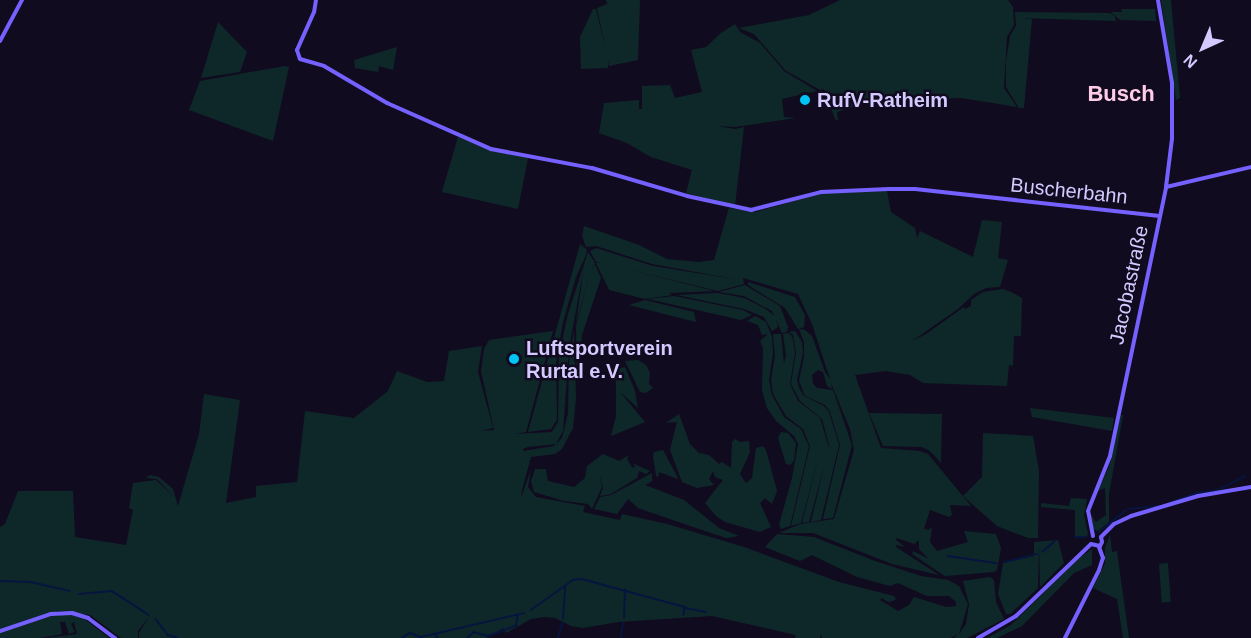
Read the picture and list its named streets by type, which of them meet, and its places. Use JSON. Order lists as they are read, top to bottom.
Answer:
{
  "streets": {
    "main road": ["Buscherbahn", "Jacobastraße"]
  },
  "crossings": [
    ["Buscherbahn", "Jacobastraße"]
  ],
  "districts": ["Busch"],
  "places": ["RufV-Ratheim", "Luftsportverein Rurtal e.V."],
  "north": "bottom left"
}
